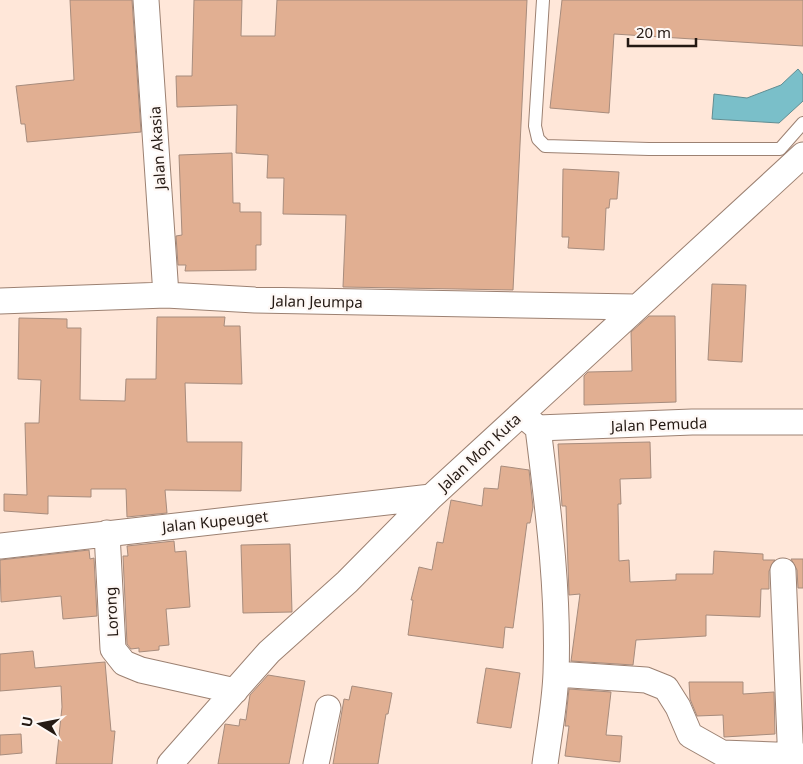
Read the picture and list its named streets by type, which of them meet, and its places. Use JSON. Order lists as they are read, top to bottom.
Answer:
{
  "streets": {
    "street": [
      "Jalan Akasia",
      "Jalan Jeumpa",
      "Jalan Pemuda",
      "Jalan Mon Kuta",
      "Jalan Kupeuget",
      "Lorong"
    ]
  },
  "crossings": [
    ["Jalan Akasia", "Jalan Jeumpa"],
    ["Jalan Jeumpa", "Jalan Mon Kuta"],
    ["Jalan Pemuda", "Jalan Mon Kuta"],
    ["Jalan Mon Kuta", "Jalan Kupeuget"],
    ["Jalan Mon Kuta", "Lorong"],
    ["Jalan Kupeuget", "Lorong"]
  ],
  "scale_bar": "20 m",
  "north": "left"
}
